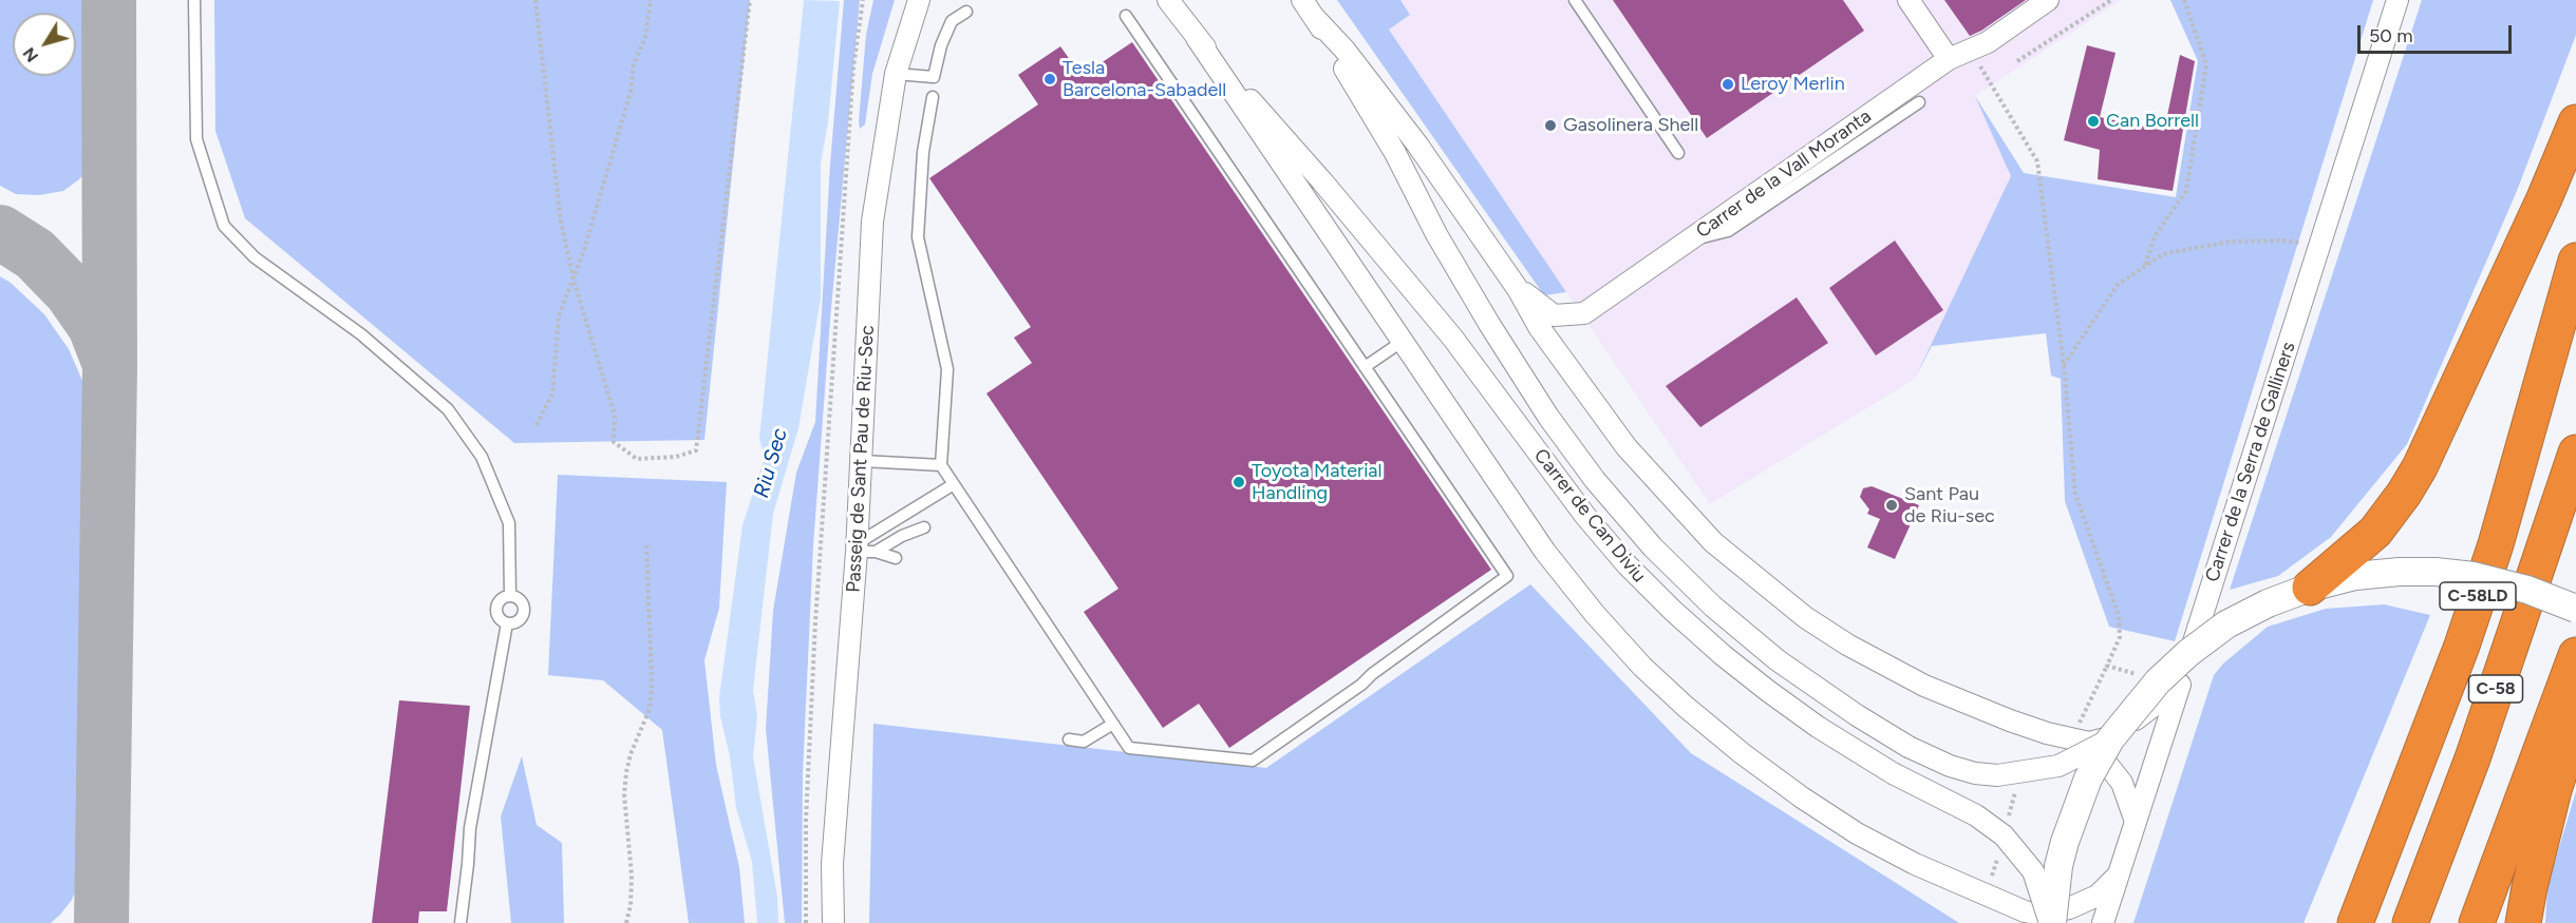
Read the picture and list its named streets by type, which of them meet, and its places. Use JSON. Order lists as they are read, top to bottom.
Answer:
{
  "streets": {
    "highway": ["C-58LD", "C-58"],
    "street": [
      "Carrer de la Vall Moranta",
      "Passeig de Sant Pau de Riu-Sec",
      "Carrer de la Serra de Galliners",
      "Carrer de Can Diviu"
    ]
  },
  "crossings": [
    ["Carrer de la Vall Moranta", "Carrer de Can Diviu"],
    ["Carrer de la Serra de Galliners", "Carrer de Can Diviu"]
  ],
  "water": ["Riu Sec"],
  "places": [
    "Tesla Barcelona-Sabadell",
    "Leroy Merlin",
    "Can Borrell",
    "Gasolinera Shell",
    "Toyota Material Handling",
    "Sant Pau de Riu-sec"
  ],
  "scale_bar": "50 m",
  "north": "bottom left"
}
